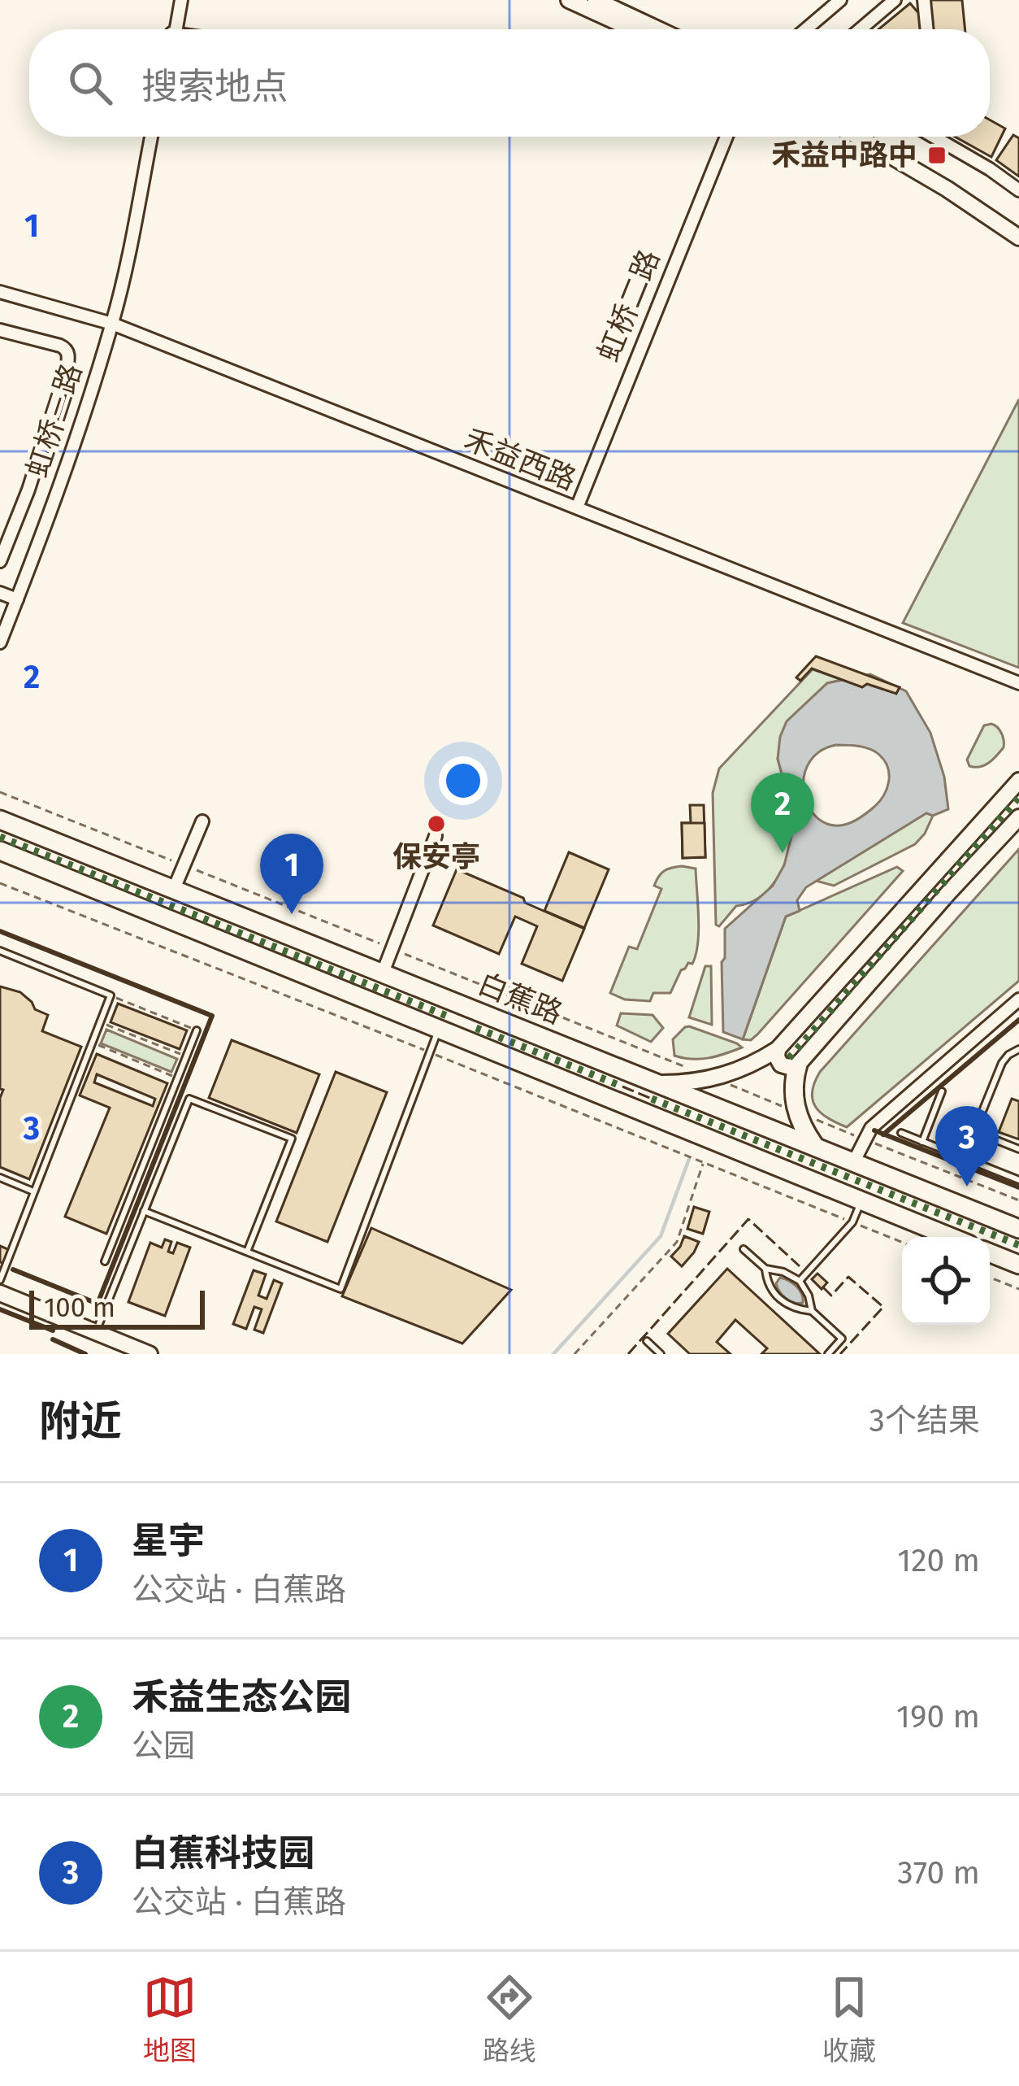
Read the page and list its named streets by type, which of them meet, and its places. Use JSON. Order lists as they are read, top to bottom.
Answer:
{
  "streets": {
    "main road": ["白蕉路"],
    "street": ["虹桥二路", "虹桥三路", "禾益西路"]
  },
  "crossings": [
    ["虹桥二路", "禾益西路"],
    ["虹桥三路", "禾益西路"]
  ],
  "places": {
    "transit": ["禾益中路中"],
    "other": ["保安亭"]
  },
  "scale_bar": "100 m",
  "page": {
    "search": "搜索地点",
    "pins": ["2", "1", "3"],
    "scale": "100 m",
    "heading": ["附近", "3个结果"],
    "list": [
      {
        "mark": "1",
        "name": "星宇",
        "note": "公交站 · 白蕉路",
        "value": "120 m"
      },
      {
        "mark": "2",
        "name": "禾益生态公园",
        "note": "公园",
        "value": "190 m"
      },
      {
        "mark": "3",
        "name": "白蕉科技园",
        "note": "公交站 · 白蕉路",
        "value": "370 m"
      }
    ],
    "nav": ["地图", "路线", "收藏"]
  },
  "grid": {
    "rows": ["1", "2", "3"]
  }
}
